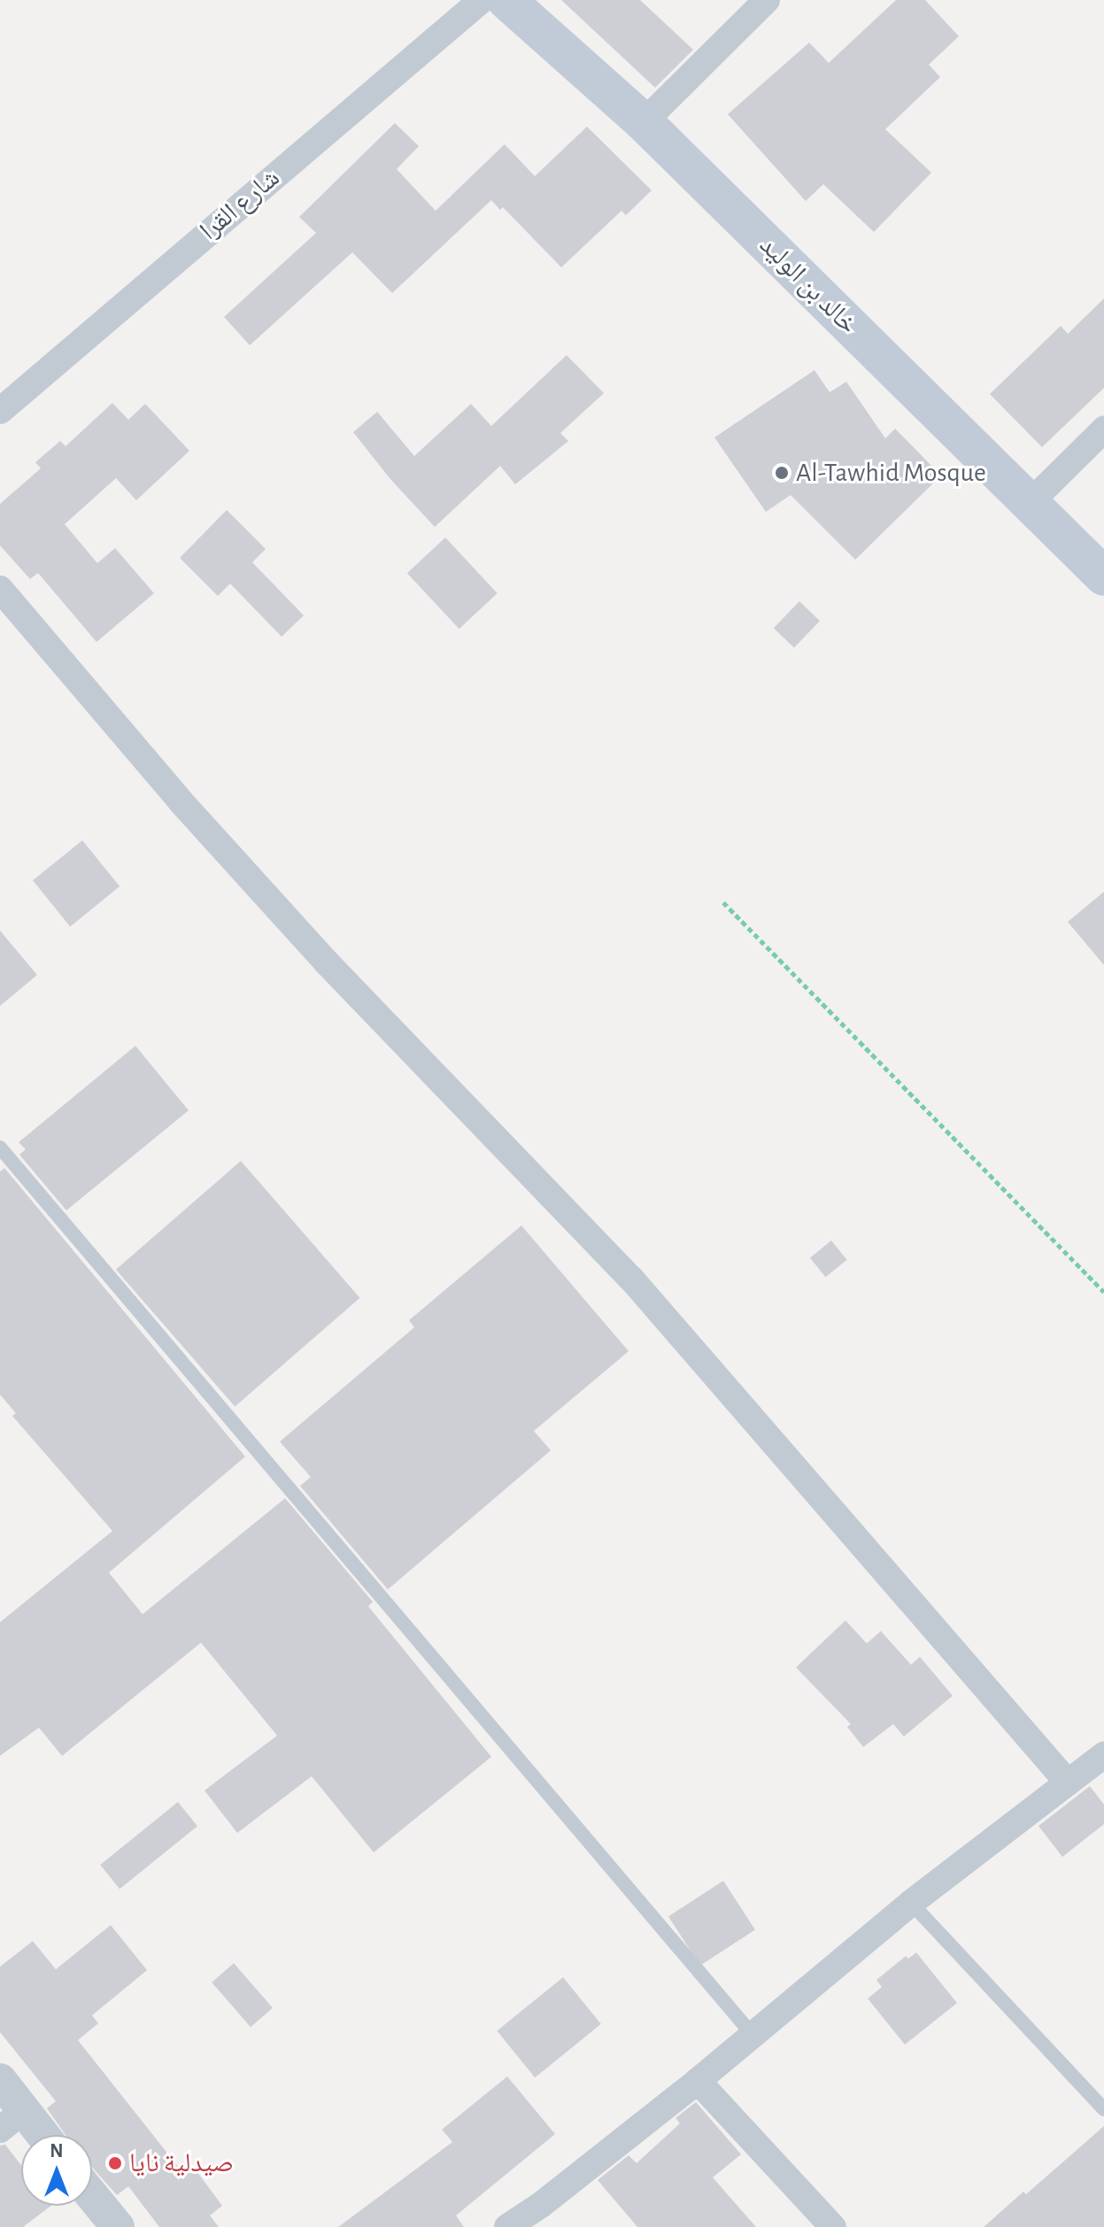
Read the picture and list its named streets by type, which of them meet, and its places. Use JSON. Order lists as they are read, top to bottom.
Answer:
{
  "streets": {
    "main road": ["خالد بن الوليد"],
    "street": ["شارع القرا"]
  },
  "places": ["Al-Tawhid Mosque", "صيدلية نايا"],
  "north": "top"
}
